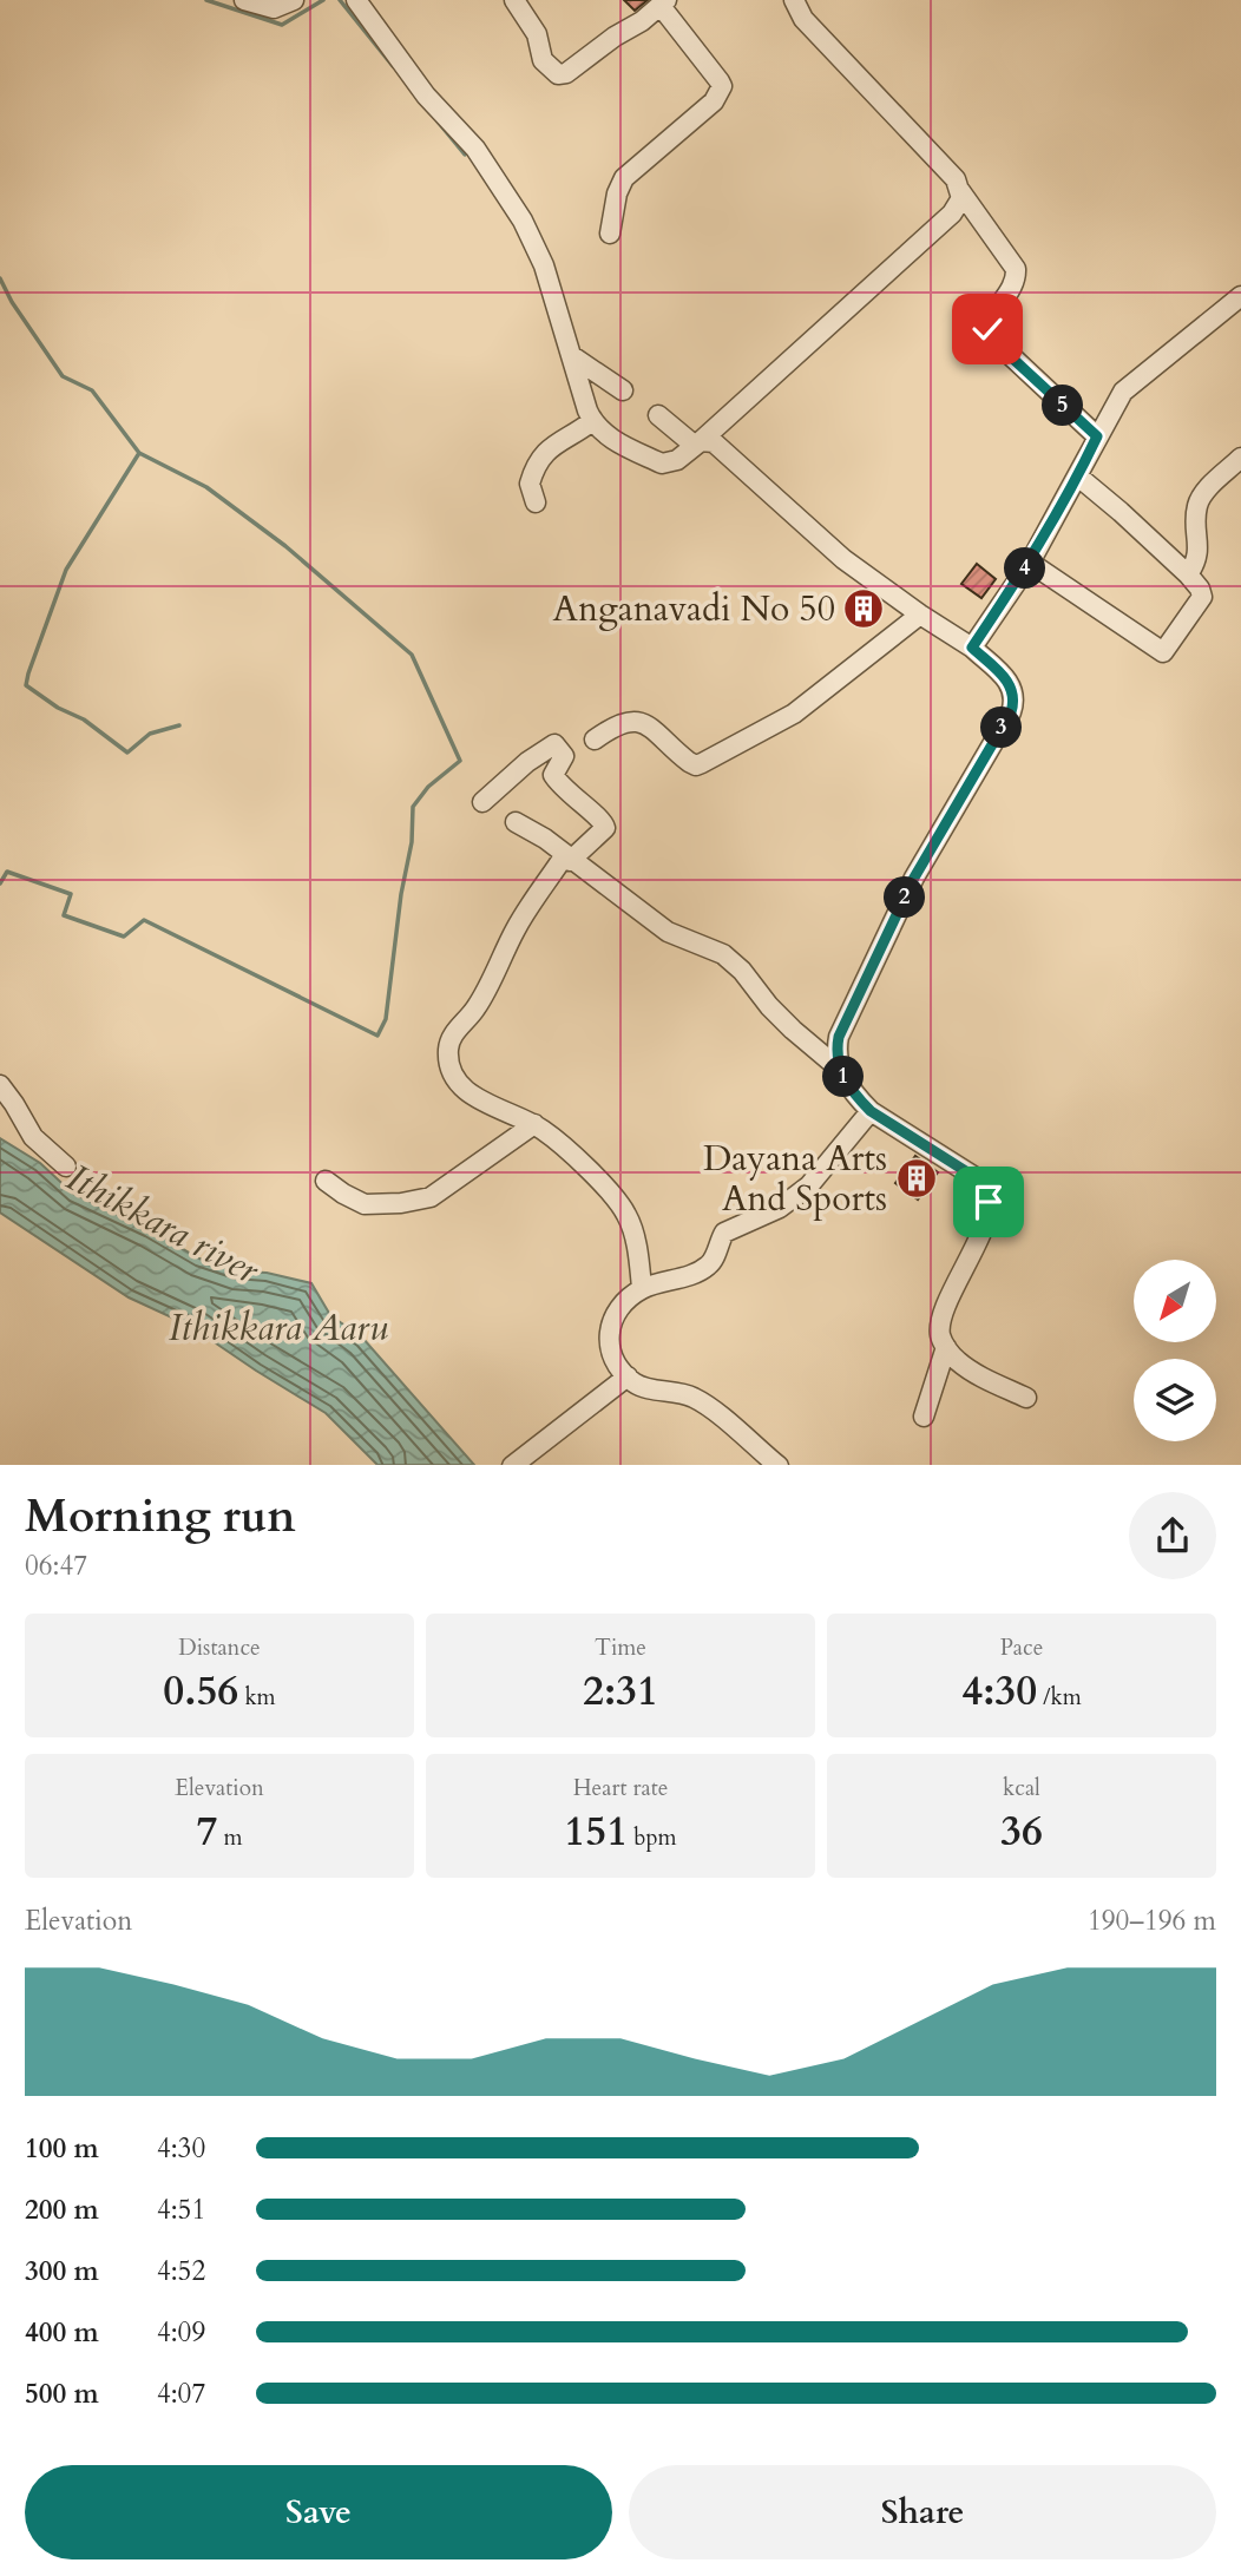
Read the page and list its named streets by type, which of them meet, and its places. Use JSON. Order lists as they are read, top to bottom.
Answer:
{
  "water": ["Ithikkara river", "Ithikkara Aaru"],
  "places": {
    "building": ["Anganavadi No 50", "Dayana Arts And Sports"]
  },
  "north": "bottom left",
  "page": {
    "pins": [
      "5",
      "4",
      "3",
      "2",
      "1"
    ],
    "heading": ["Morning run", "06:47"],
    "stats": [
      ["Distance", "0.56 km"],
      ["Time", "2:31"],
      ["Pace", "4:30 /km"],
      ["Elevation", "7 m"],
      ["Heart rate", "151 bpm"],
      ["kcal", "36"]
    ],
    "chart": ["Elevation", "190–196 m"],
    "list": [
      {
        "name": "100 m",
        "note": "4:30"
      },
      {
        "name": "200 m",
        "note": "4:51"
      },
      {
        "name": "300 m",
        "note": "4:52"
      },
      {
        "name": "400 m",
        "note": "4:09"
      },
      {
        "name": "500 m",
        "note": "4:07"
      }
    ],
    "buttons": ["Save", "Share"]
  }
}
